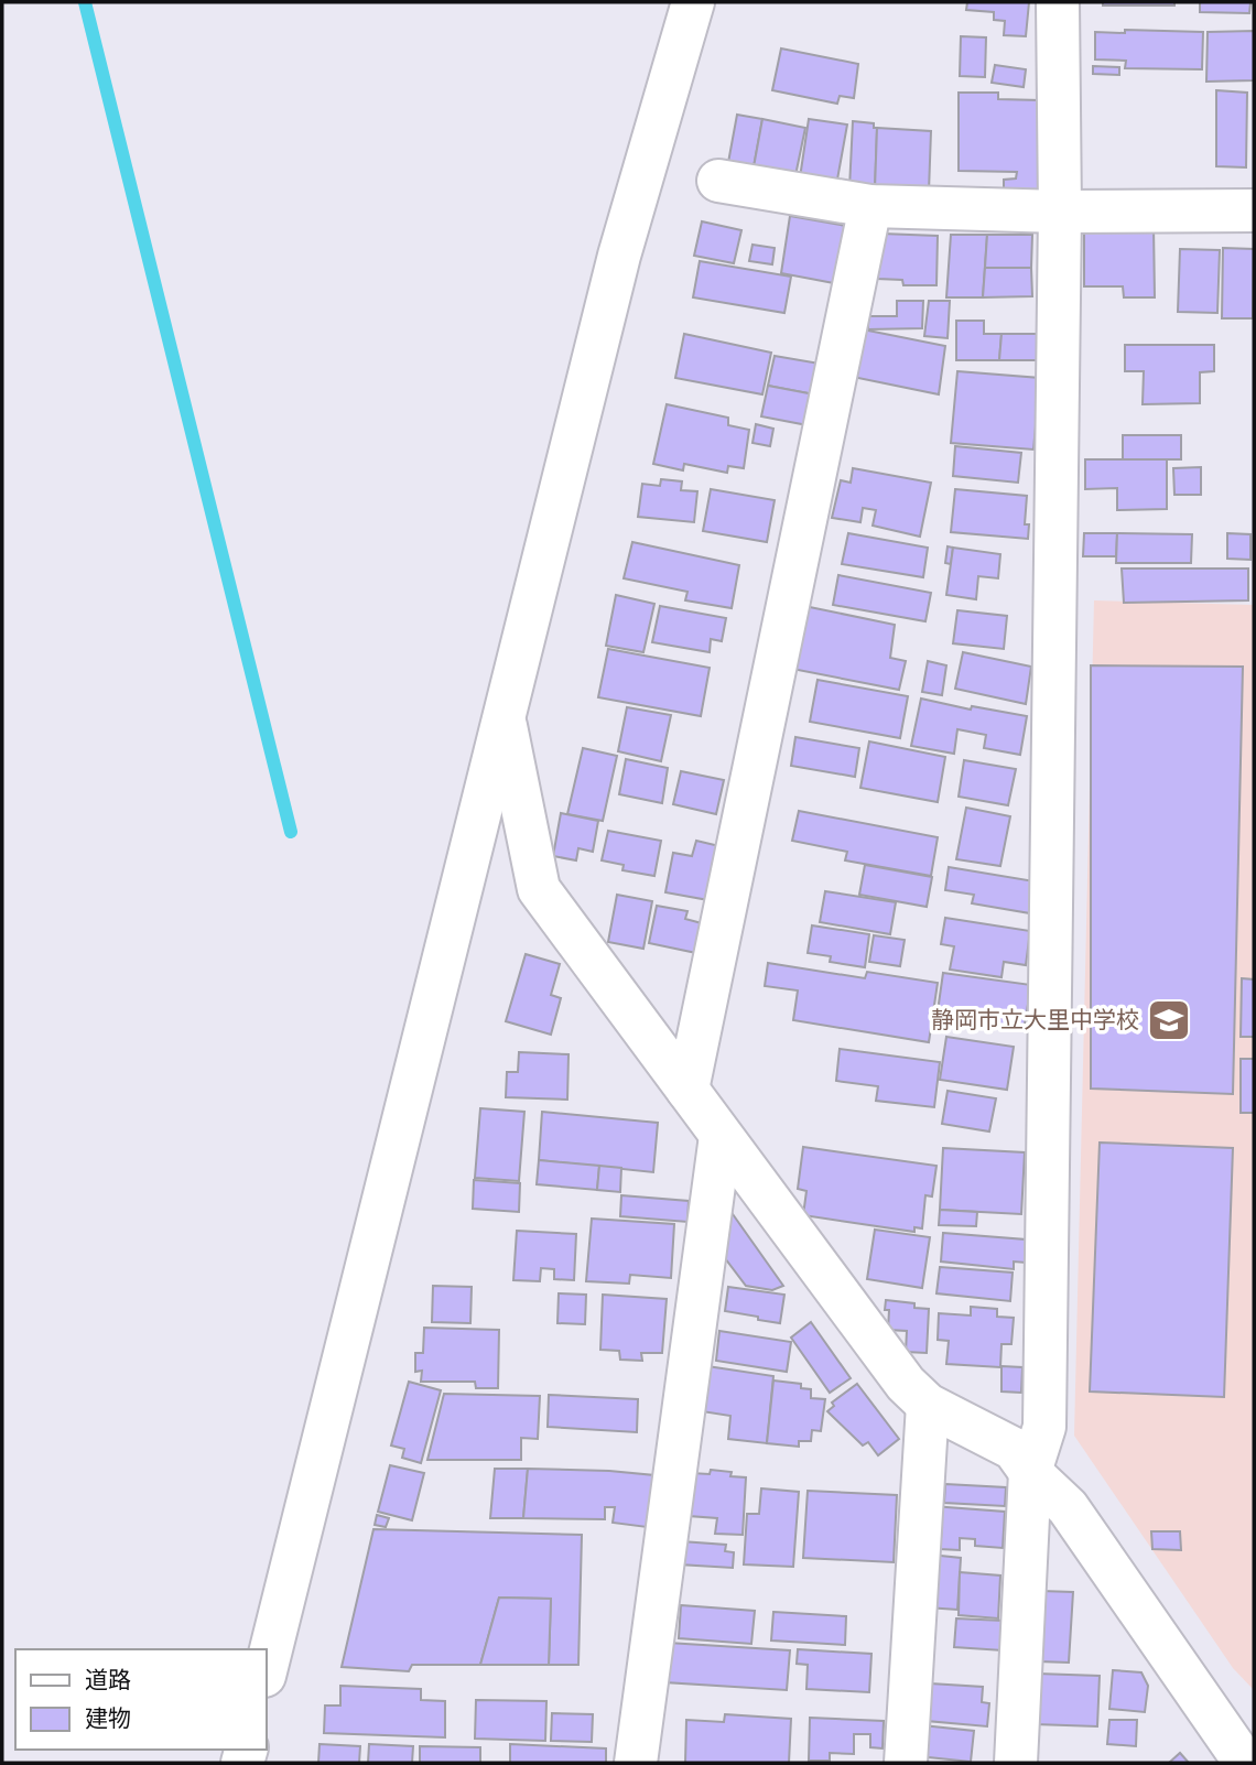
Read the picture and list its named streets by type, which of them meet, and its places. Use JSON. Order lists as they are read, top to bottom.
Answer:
{
  "places": {
    "school or university": ["静岡市立大里中学校"]
  },
  "legend": ["道路", "建物"]
}
